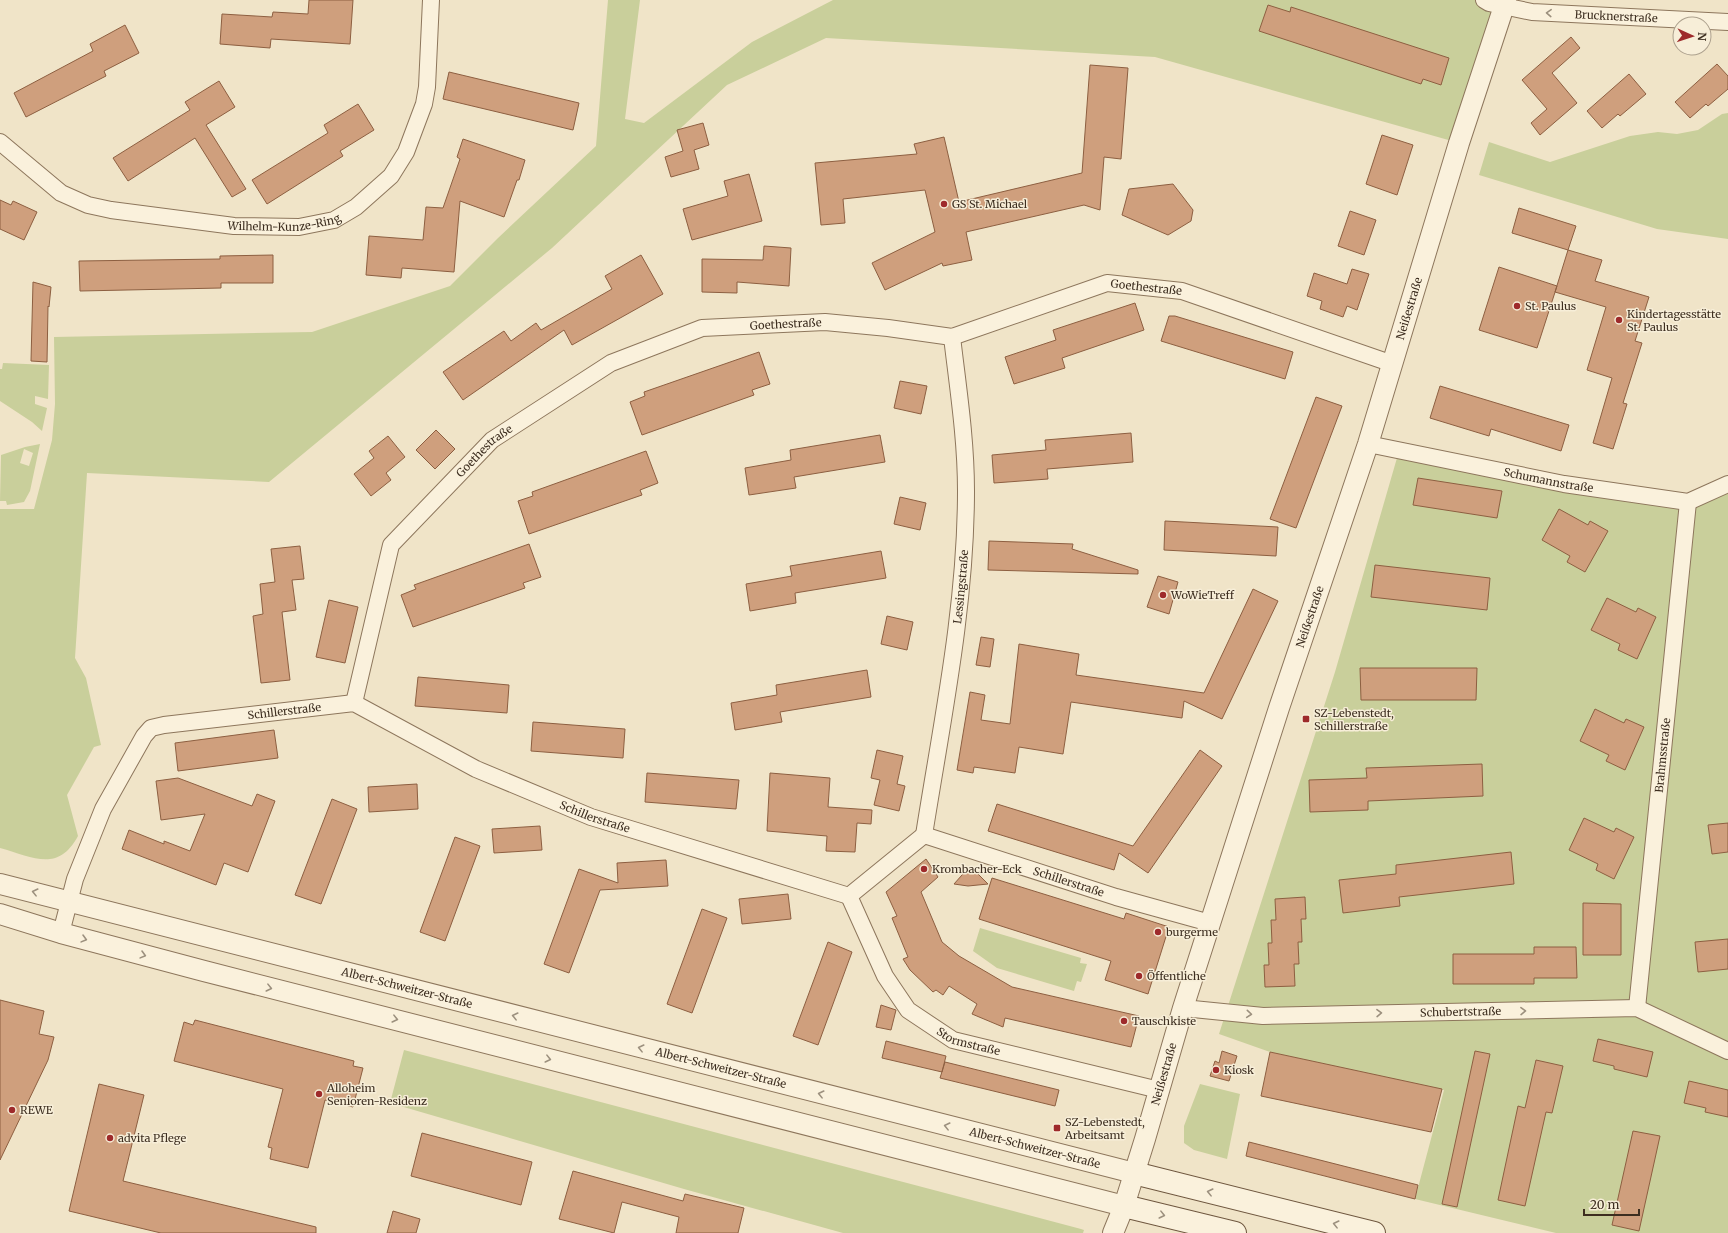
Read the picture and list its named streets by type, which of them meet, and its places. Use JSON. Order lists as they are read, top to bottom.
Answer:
{
  "streets": {
    "main road": ["Albert-Schweitzer-Straße"],
    "street": [
      "Brucknerstraße",
      "Wilhelm-Kunze-Ring",
      "Goethestraße",
      "Neißestraße",
      "Schumannstraße",
      "Lessingstraße",
      "Schillerstraße",
      "Brahmsstraße",
      "Schubertstraße",
      "Stormstraße"
    ]
  },
  "crossings": [
    ["Brucknerstraße", "Neißestraße"],
    ["Goethestraße", "Neißestraße"],
    ["Goethestraße", "Lessingstraße"],
    ["Goethestraße", "Schillerstraße"],
    ["Neißestraße", "Schumannstraße"],
    ["Neißestraße", "Schillerstraße"],
    ["Neißestraße", "Albert-Schweitzer-Straße"],
    ["Neißestraße", "Schubertstraße"],
    ["Neißestraße", "Stormstraße"],
    ["Schumannstraße", "Brahmsstraße"],
    ["Lessingstraße", "Schillerstraße"],
    ["Schillerstraße", "Albert-Schweitzer-Straße"],
    ["Schillerstraße", "Stormstraße"],
    ["Brahmsstraße", "Schubertstraße"]
  ],
  "one_way": ["Brucknerstraße", "Schubertstraße"],
  "places": {
    "other": [
      "GS St. Michael",
      "St. Paulus",
      "Kindertagesstätte St. Paulus",
      "WoWieTreff",
      "Krombacher-Eck",
      "burgerme",
      "Öffentliche",
      "Tauschkiste",
      "Kiosk",
      "Alloheim Senioren-Residenz",
      "REWE",
      "advita Pflege"
    ],
    "transit": ["SZ-Lebenstedt, Schillerstraße", "SZ-Lebenstedt, Arbeitsamt"]
  },
  "scale_bar": "20 m",
  "north": "right"
}
